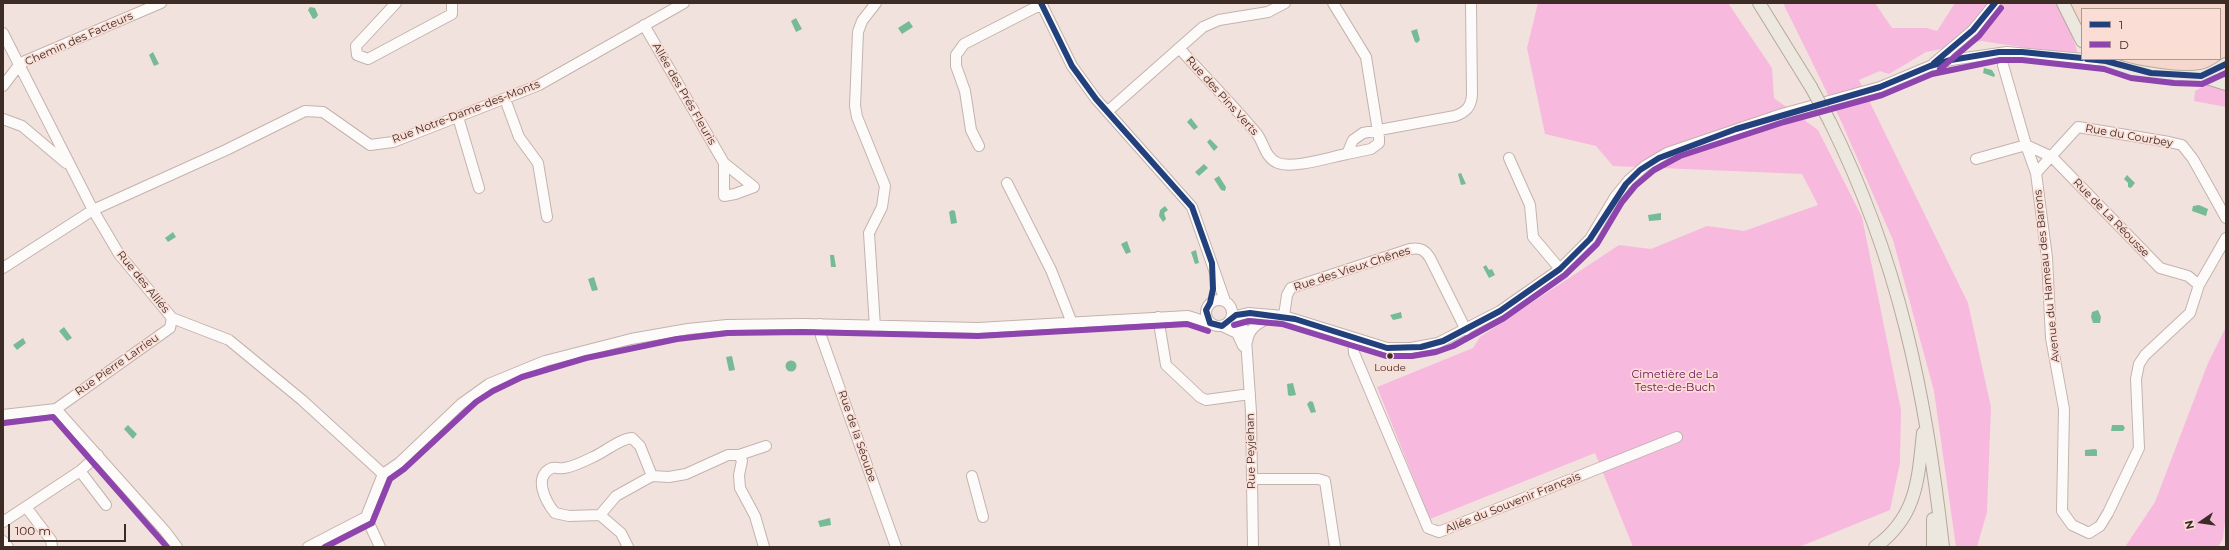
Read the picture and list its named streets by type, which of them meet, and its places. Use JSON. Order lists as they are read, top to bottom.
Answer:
{
  "streets": {
    "street": [
      "Chemin des Facteurs",
      "Allée des Prés Fleuris",
      "Rue des Pins Verts",
      "Rue Notre-Dame-des-Monts",
      "Rue du Courbey",
      "Rue de La Réousse",
      "Rue des Vieux Chênes",
      "Avenue du Hameau des Barons",
      "Rue des Alliés",
      "Rue Pierre Larrieu",
      "Rue de la Séoube",
      "Rue Peyjehan",
      "Allée du Souvenir Français"
    ]
  },
  "crossings": [
    ["Chemin des Facteurs", "Rue des Alliés"],
    ["Allée des Prés Fleuris", "Rue Notre-Dame-des-Monts"],
    ["Rue Notre-Dame-des-Monts", "Rue des Alliés"],
    ["Rue du Courbey", "Rue de La Réousse"],
    ["Rue du Courbey", "Avenue du Hameau des Barons"],
    ["Rue de La Réousse", "Avenue du Hameau des Barons"],
    ["Rue des Vieux Chênes", "Rue Peyjehan"],
    ["Rue des Alliés", "Rue Pierre Larrieu"]
  ],
  "parks": ["Cimetière de La Teste-de-Buch"],
  "places": ["Loude"],
  "lines": ["transit line 1", "transit line D"],
  "legend": ["1", "D"],
  "scale_bar": "100 m",
  "north": "left"
}
